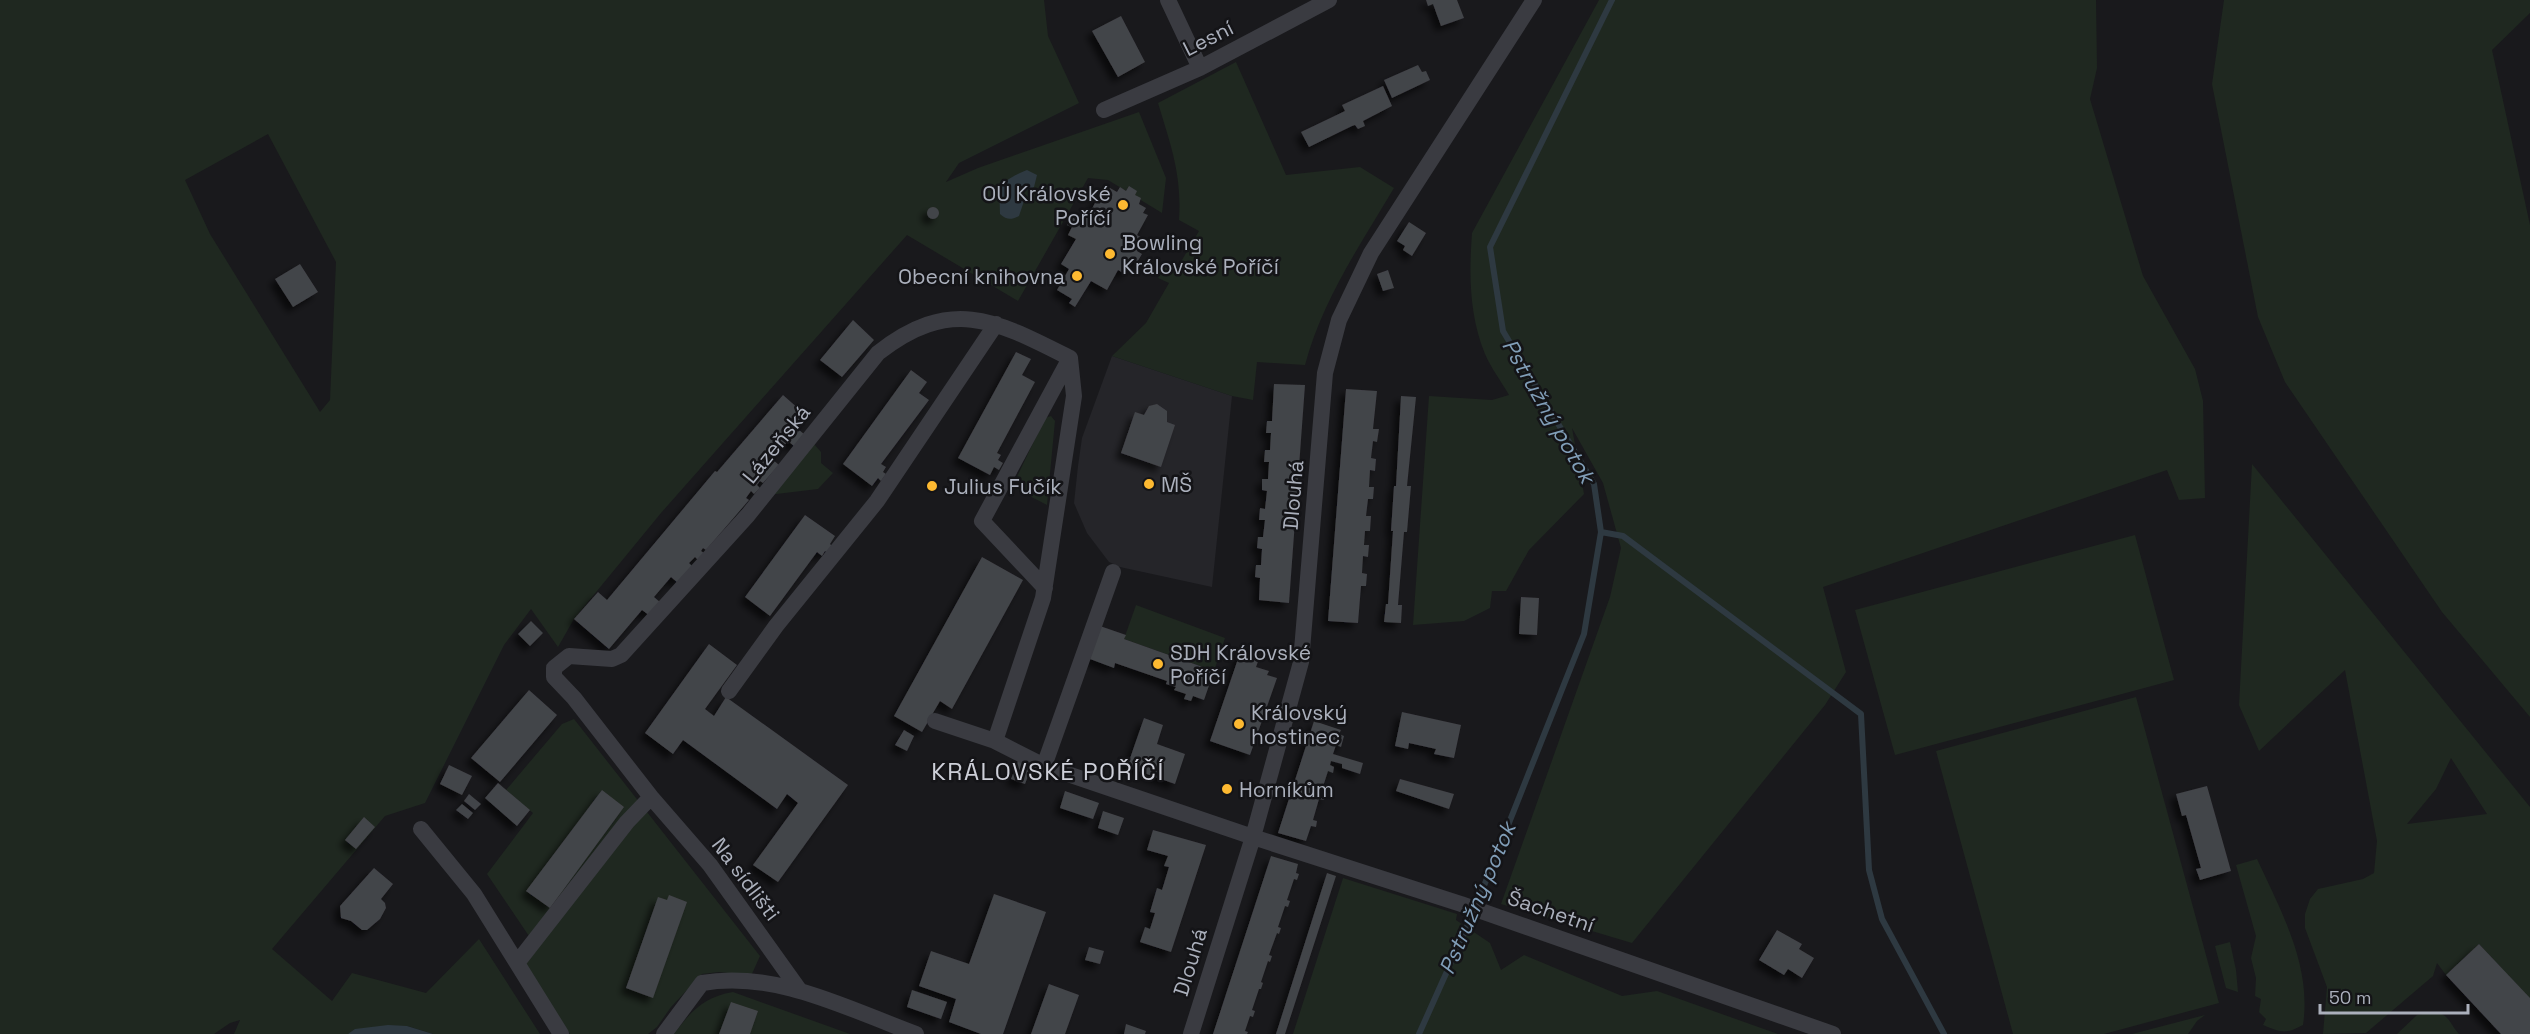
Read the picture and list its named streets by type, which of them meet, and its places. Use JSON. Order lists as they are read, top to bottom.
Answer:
{
  "streets": {
    "street": [
      "Lesní",
      "Lázeňská",
      "Dlouhá",
      "Na sídlišti",
      "Šachetní"
    ]
  },
  "crossings": [
    ["Lázeňská", "Na sídlišti"],
    ["Dlouhá", "Šachetní"]
  ],
  "districts": ["KRÁLOVSKÉ POŘÍČÍ"],
  "water": ["Pstružný potok"],
  "places": [
    "OÚ Královské Poříčí",
    "Bowling Královské Poříčí",
    "Obecní knihovna",
    "MŠ",
    "Julius Fučík",
    "SDH Královské Poříčí",
    "Královský hostinec",
    "Horníkům"
  ],
  "scale_bar": "50 m"
}
